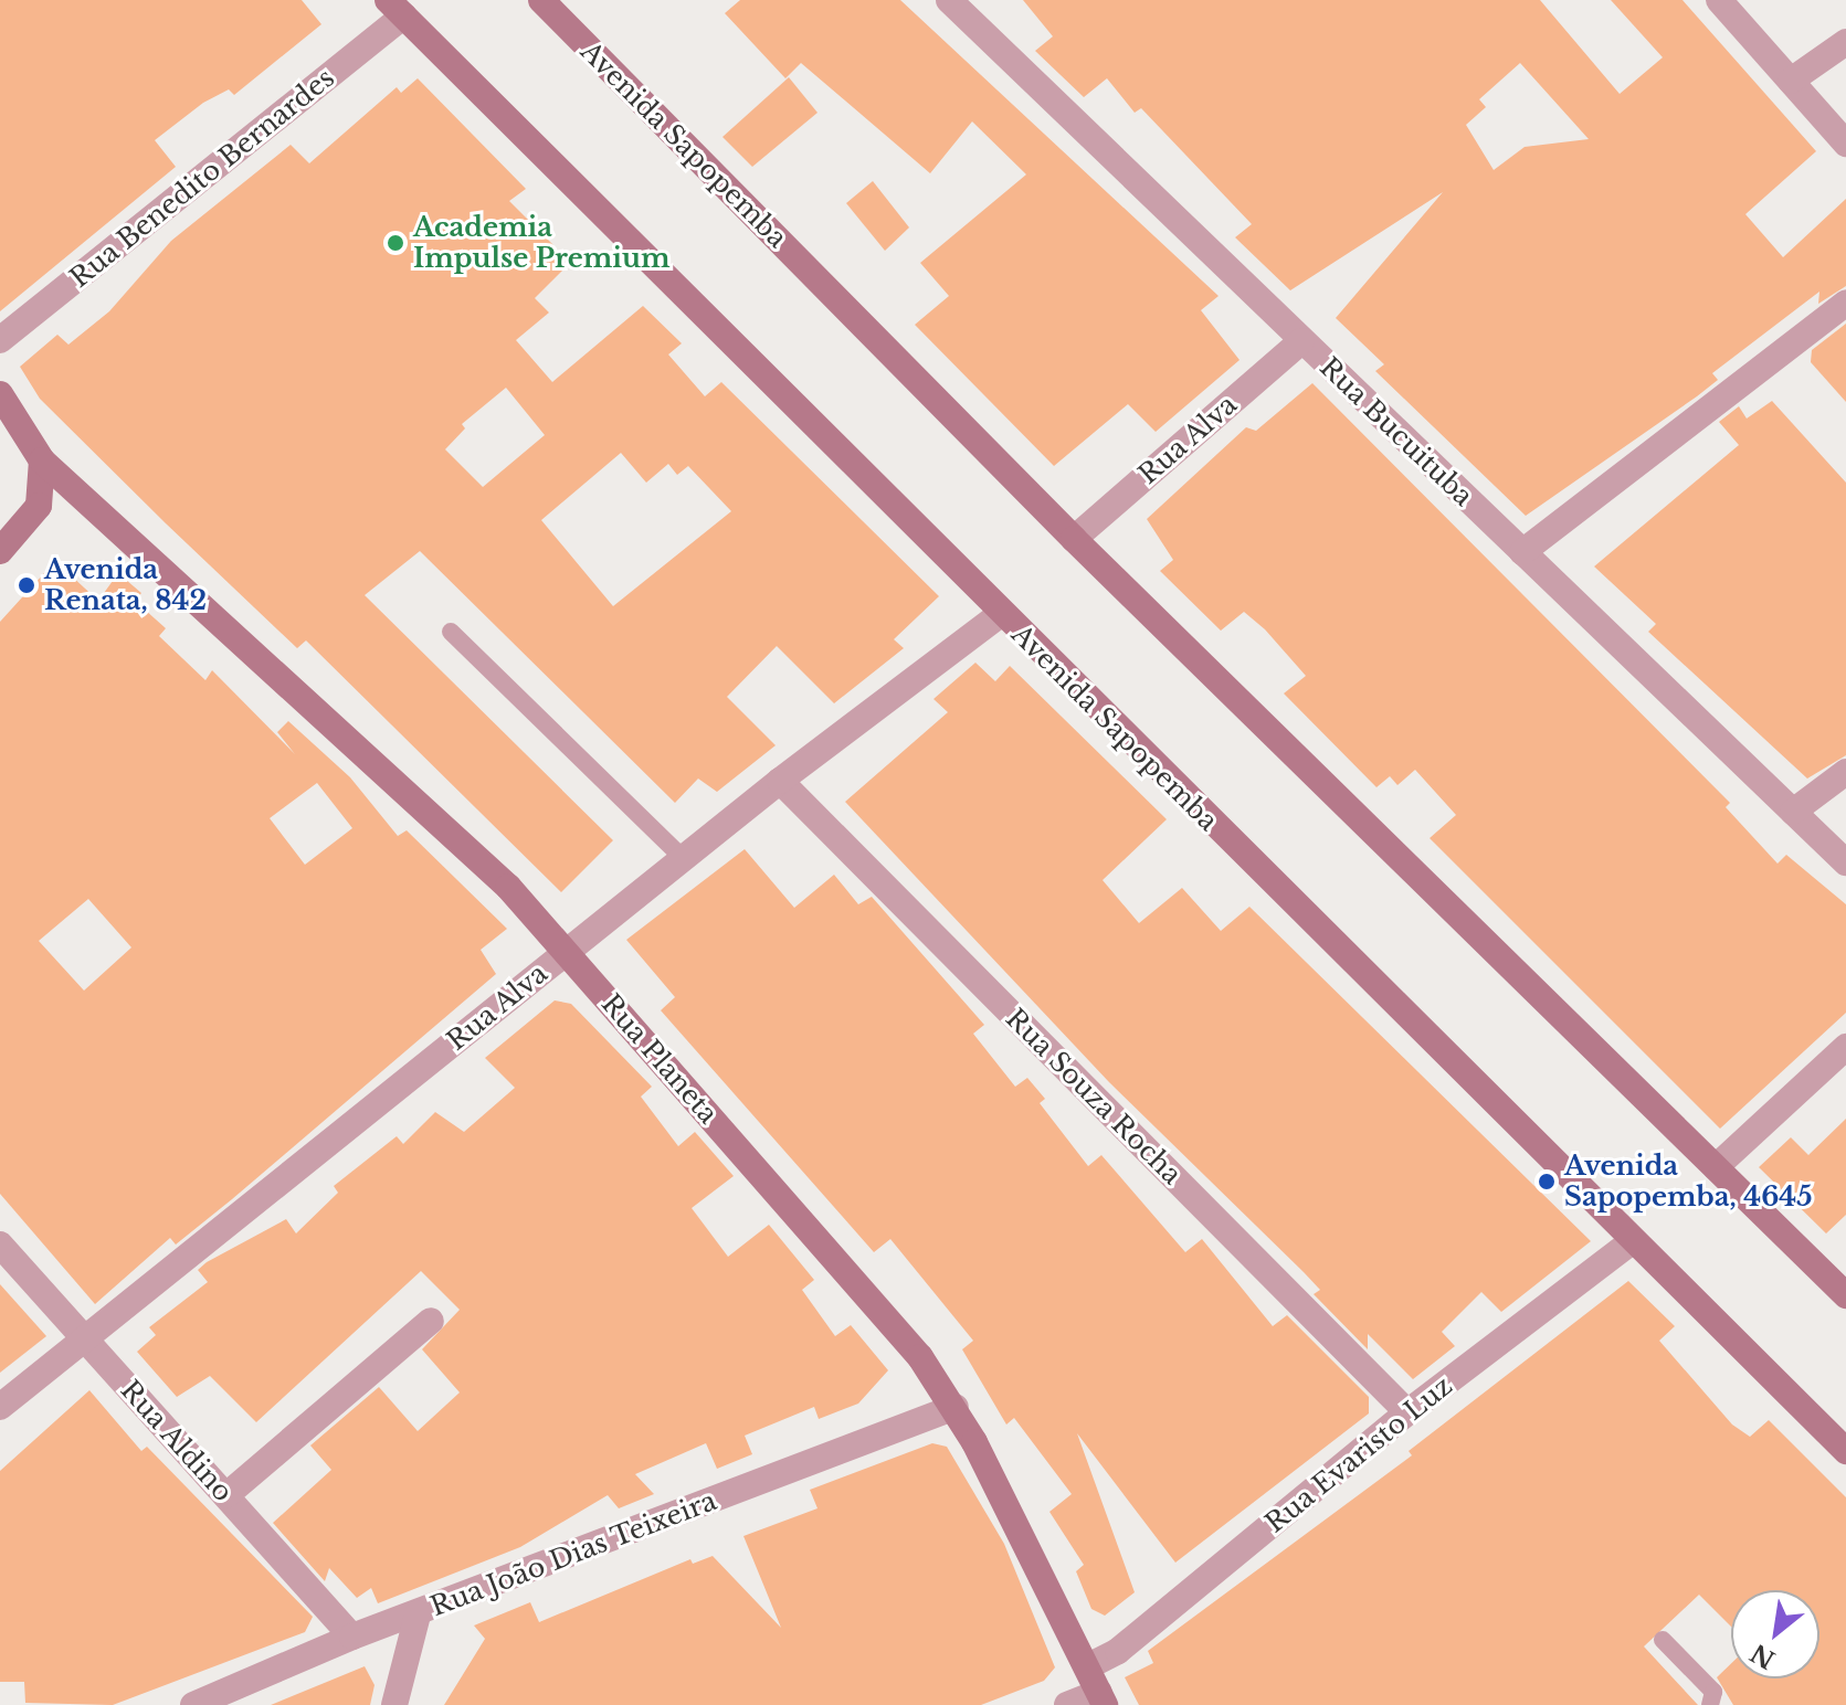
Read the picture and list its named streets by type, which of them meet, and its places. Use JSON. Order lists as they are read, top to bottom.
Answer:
{
  "streets": {
    "main road": ["Avenida Sapopemba", "Rua Planeta"],
    "street": [
      "Rua Benedito Bernardes",
      "Rua Bucuituba",
      "Rua Alva",
      "Rua Souza Rocha",
      "Rua Aldino",
      "Rua Evaristo Luz",
      "Rua João Dias Teixeira"
    ]
  },
  "crossings": [
    ["Avenida Sapopemba", "Rua Benedito Bernardes"],
    ["Avenida Sapopemba", "Rua Alva"],
    ["Avenida Sapopemba", "Rua Evaristo Luz"],
    ["Rua Bucuituba", "Rua Alva"],
    ["Rua Alva", "Rua Planeta"],
    ["Rua Alva", "Rua Souza Rocha"],
    ["Rua Alva", "Rua Aldino"],
    ["Rua Planeta", "Rua Evaristo Luz"],
    ["Rua Planeta", "Rua João Dias Teixeira"],
    ["Rua Souza Rocha", "Rua Evaristo Luz"],
    ["Rua Aldino", "Rua João Dias Teixeira"]
  ],
  "places": ["Academia Impulse Premium", "Avenida Renata, 842", "Avenida Sapopemba, 4645"],
  "north": "bottom left"
}
